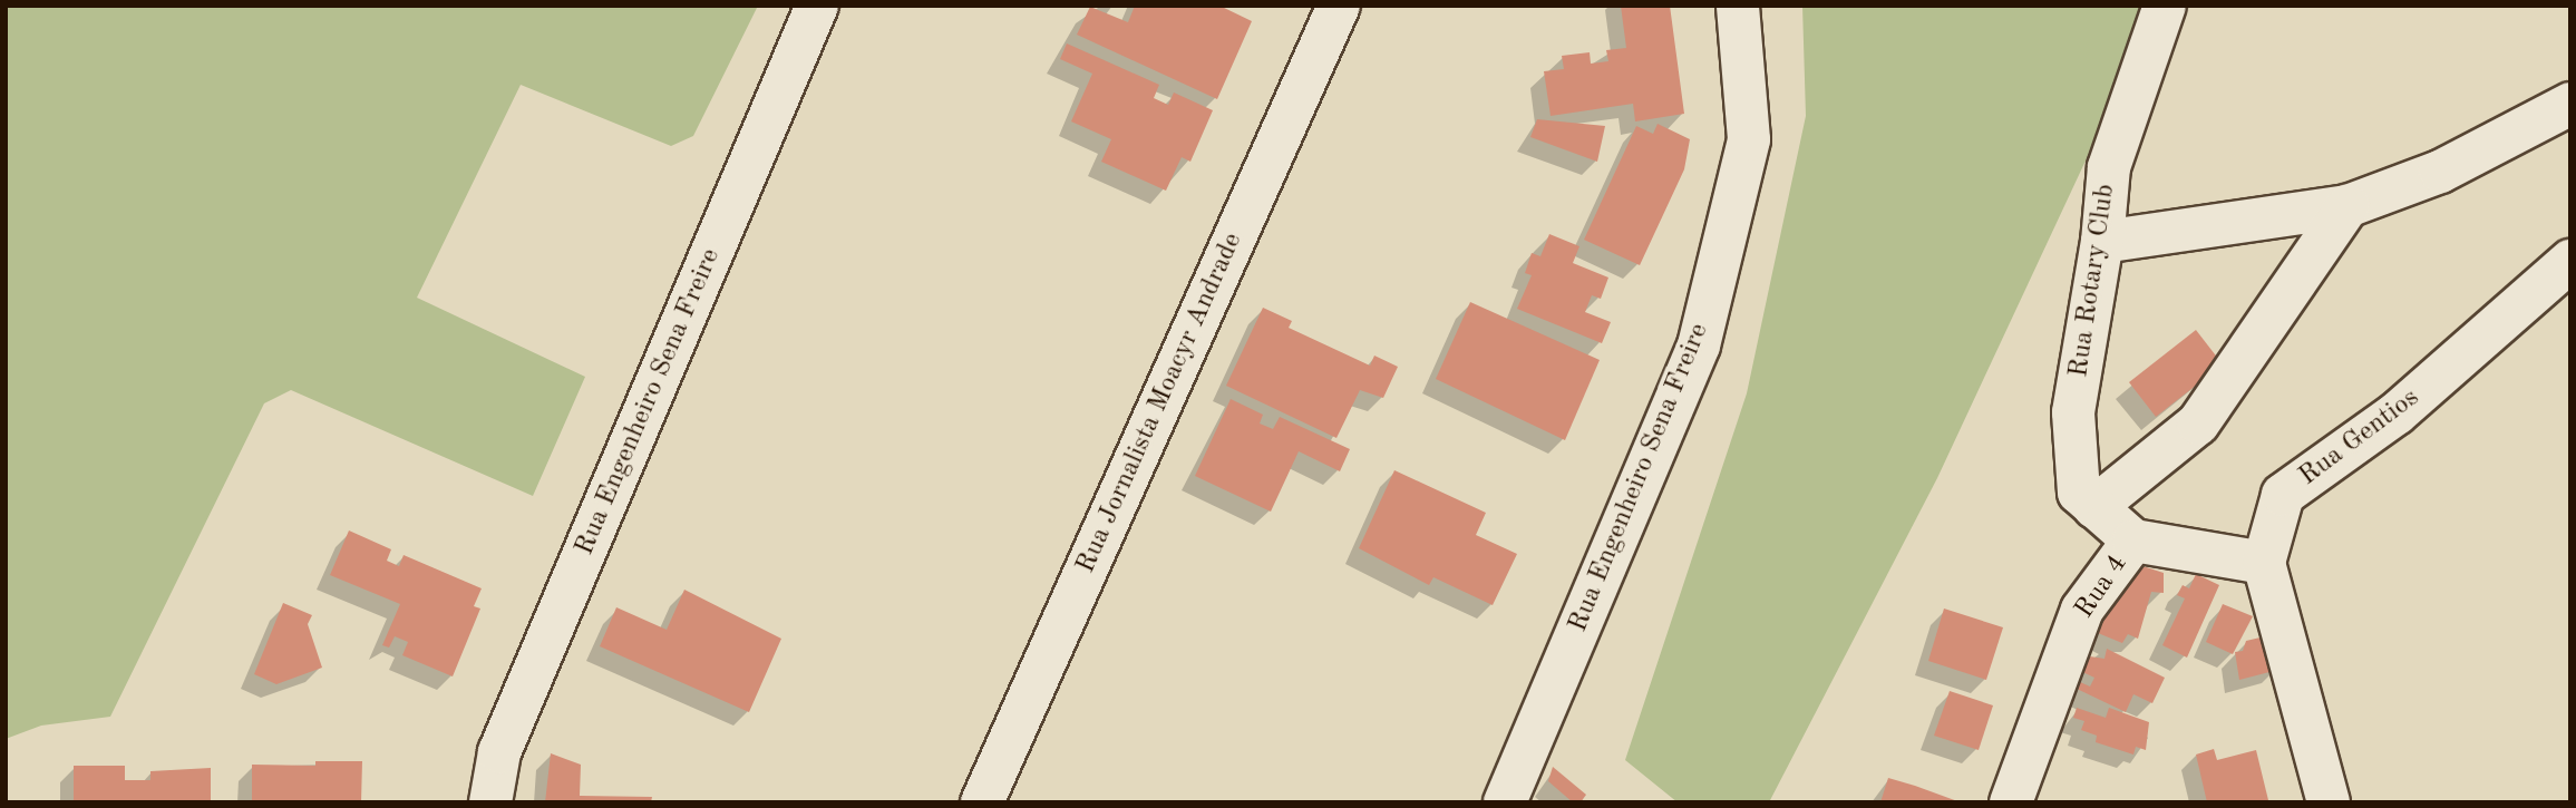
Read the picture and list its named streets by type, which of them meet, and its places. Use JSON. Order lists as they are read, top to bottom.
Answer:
{
  "streets": {
    "street": [
      "Rua Rotary Club",
      "Rua Engenheiro Sena Freire",
      "Rua Jornalista Moacyr Andrade",
      "Rua Gentios",
      "Rua 4"
    ]
  },
  "crossings": [
    ["Rua Rotary Club", "Rua 4"],
    ["Rua Gentios", "Rua 4"]
  ]
}
